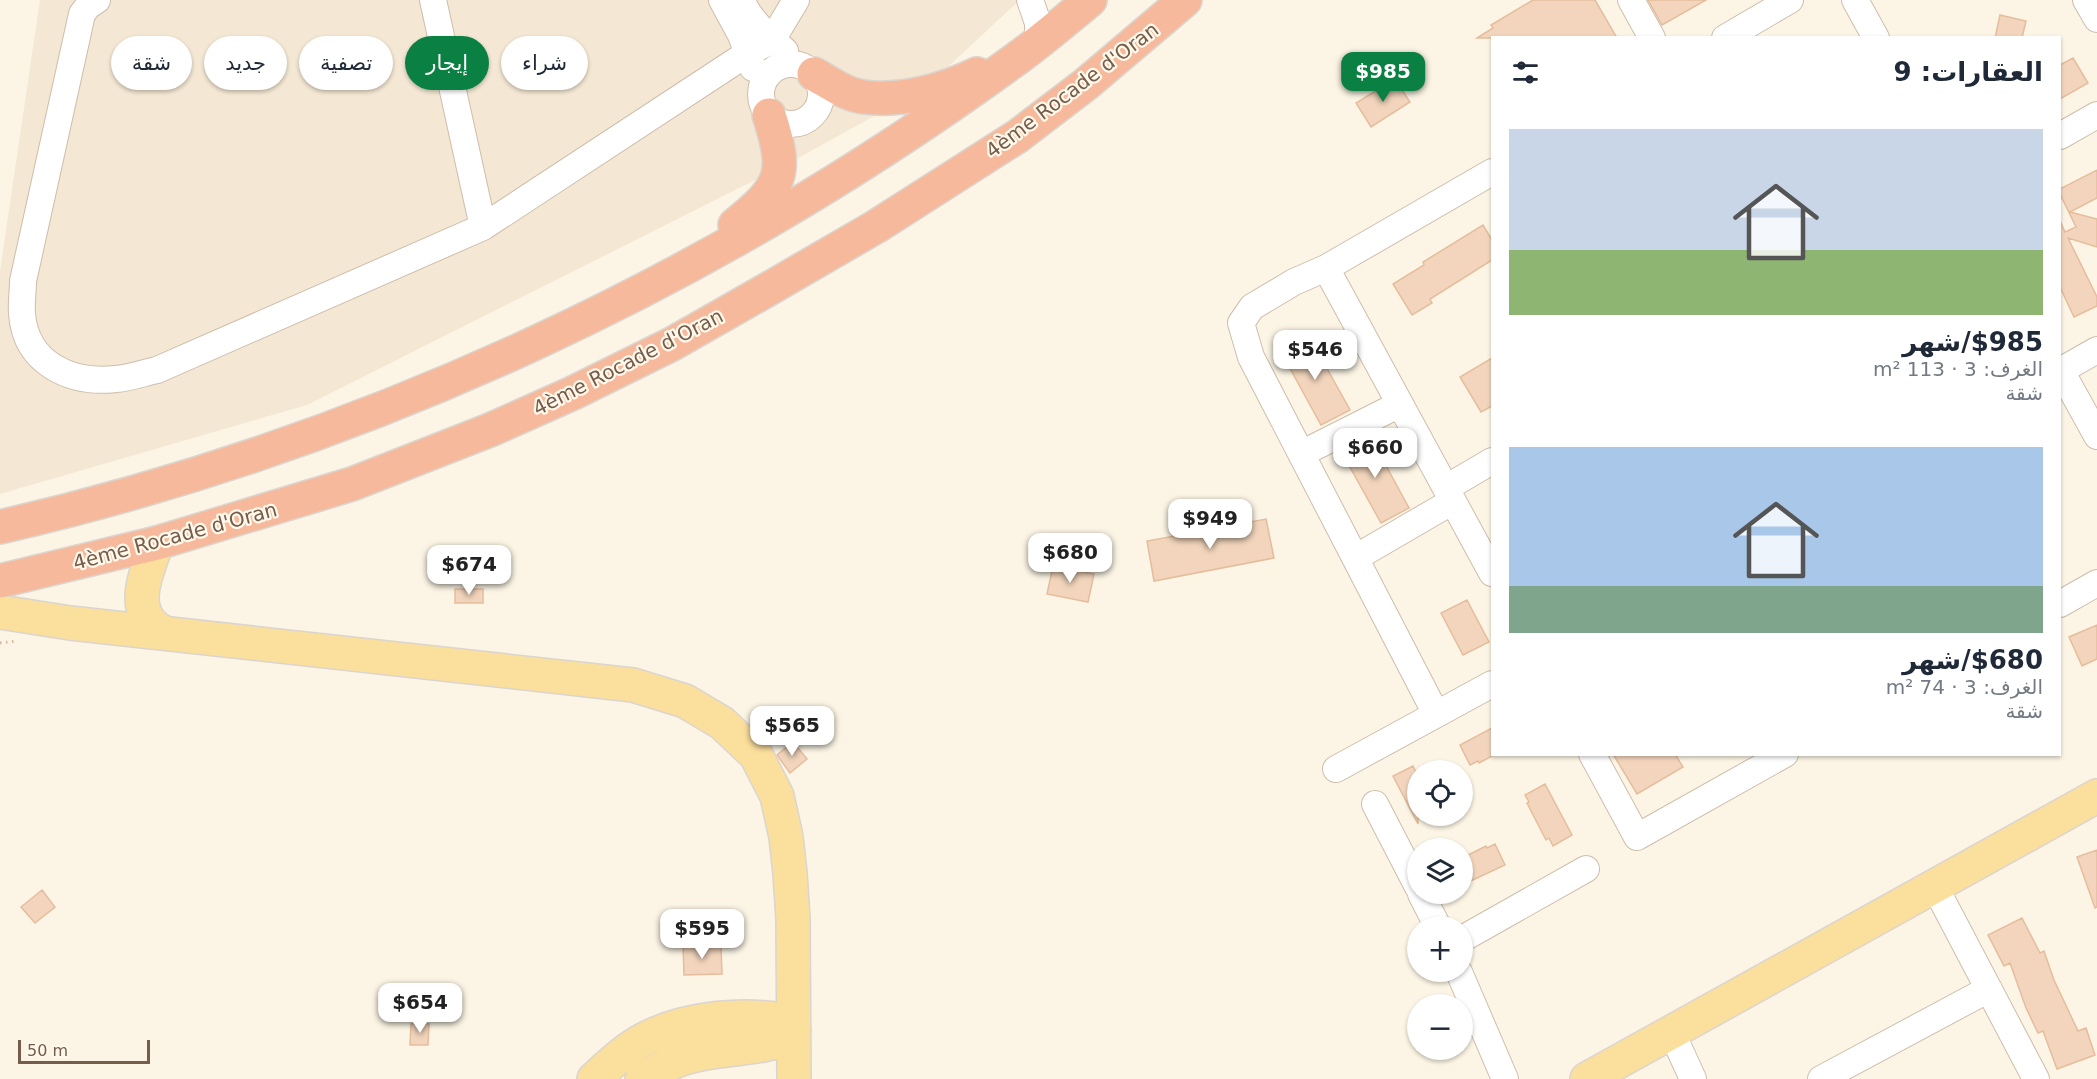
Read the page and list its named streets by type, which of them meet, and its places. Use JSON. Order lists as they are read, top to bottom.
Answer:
{
  "streets": {
    "highway": ["4ème Rocade d'Oran"]
  },
  "scale_bar": "50 m",
  "page": {
    "chip": [
      "شراء",
      "إيجار",
      "تصفية",
      "جديد",
      "شقة"
    ],
    "heading": "العقارات: 9",
    "price": [
      "$985",
      "$546",
      "$660",
      "$949",
      "$680",
      "$674",
      "$565",
      "$595",
      "$654"
    ],
    "list": [
      {
        "name": "$985/شهر",
        "note": "الغرف: 3 · 113 m² · شقة"
      },
      {
        "name": "$680/شهر",
        "note": "الغرف: 3 · 74 m² · شقة"
      }
    ],
    "map_buttons": ["+", "−"],
    "scale": "50 m"
  }
}
